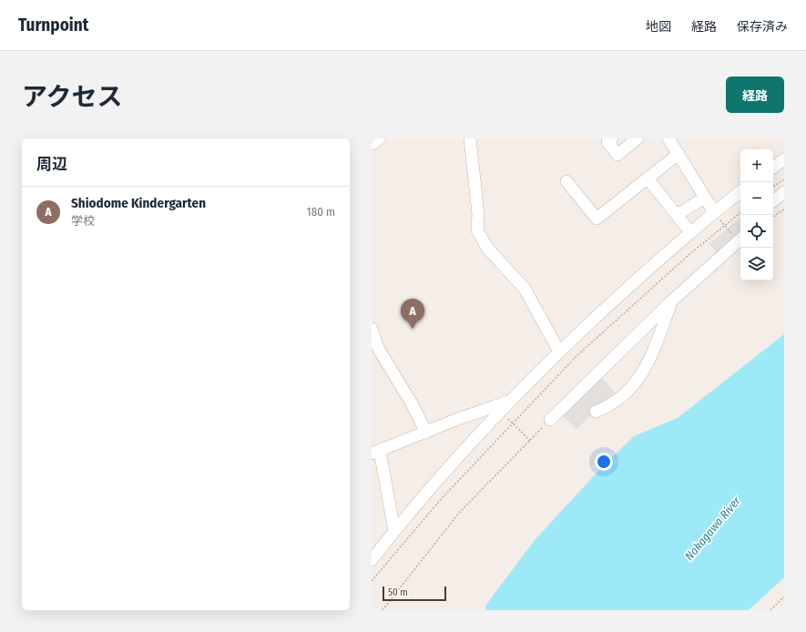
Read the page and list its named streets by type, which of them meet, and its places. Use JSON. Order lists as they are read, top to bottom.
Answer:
{
  "water": ["Nakagawa River"],
  "scale_bar": "50 m",
  "page": {
    "header": "Turnpoint",
    "nav": ["地図", "経路", "保存済み"],
    "title": "アクセス",
    "buttons": "経路",
    "heading": "周辺",
    "map_buttons": ["+", "−"],
    "list": [
      {
        "mark": "A",
        "name": "Shiodome Kindergarten",
        "note": "学校",
        "value": "180 m"
      }
    ],
    "pins": "A",
    "scale": "50 m"
  }
}
